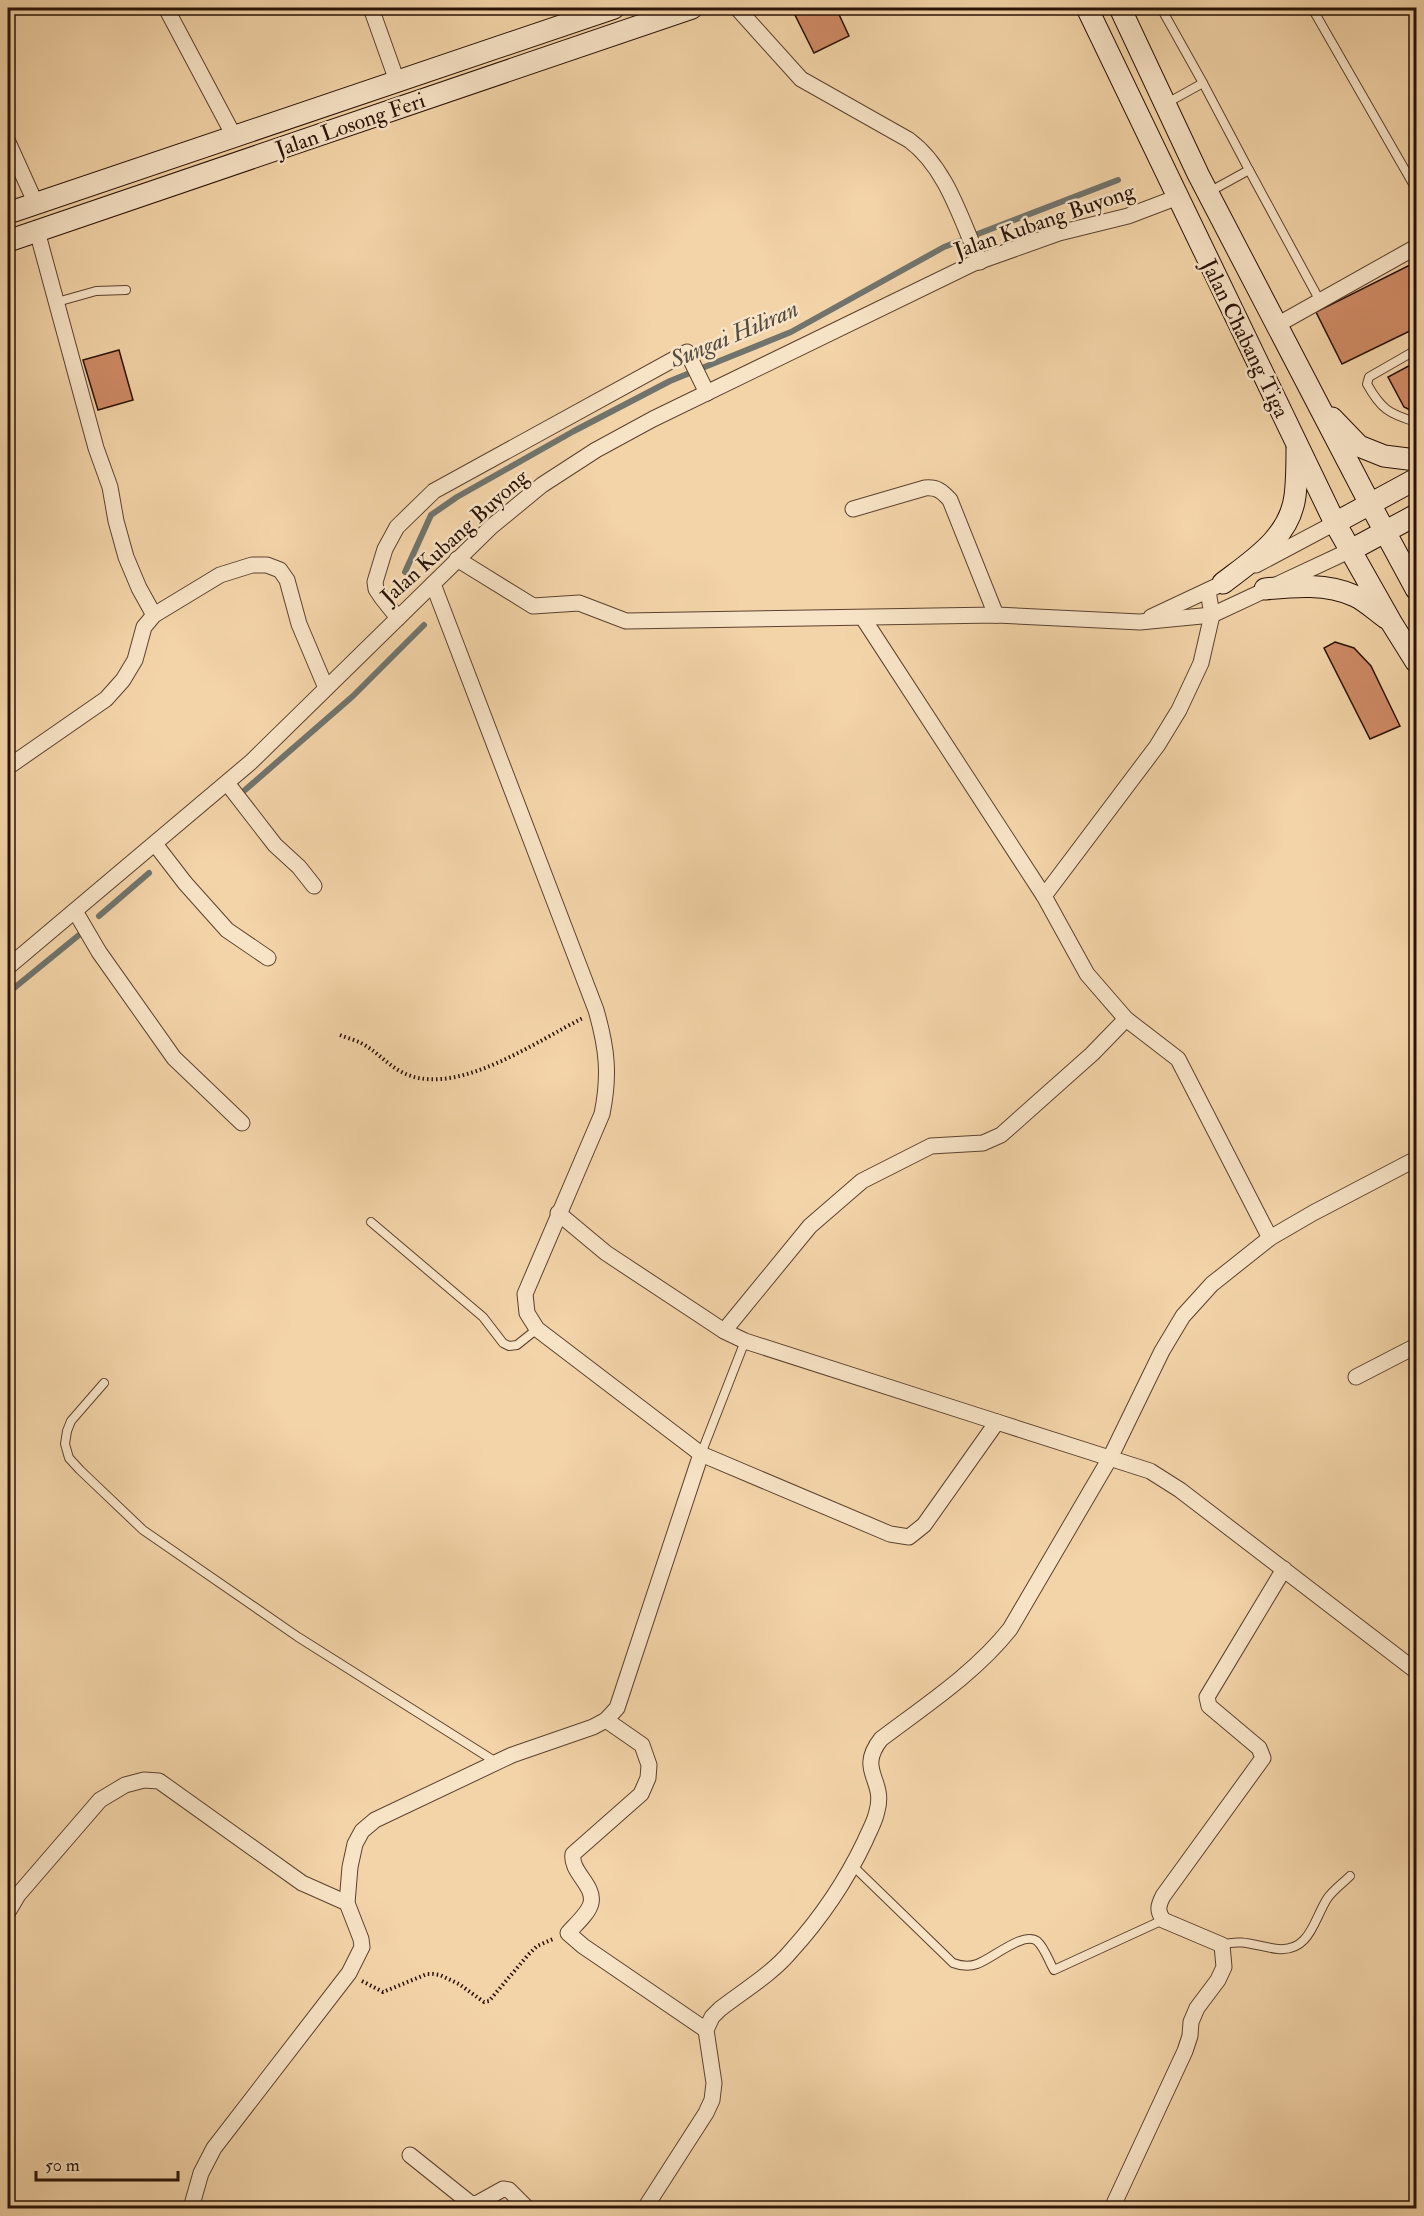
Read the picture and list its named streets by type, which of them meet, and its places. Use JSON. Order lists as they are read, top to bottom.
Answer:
{
  "streets": {
    "main road": ["Jalan Losong Feri", "Jalan Chabang Tiga"],
    "street": ["Jalan Kubang Buyong"]
  },
  "crossings": [
    ["Jalan Kubang Buyong", "Jalan Chabang Tiga"]
  ],
  "water": ["Sungai Hiliran"],
  "scale_bar": "50 m"
}
